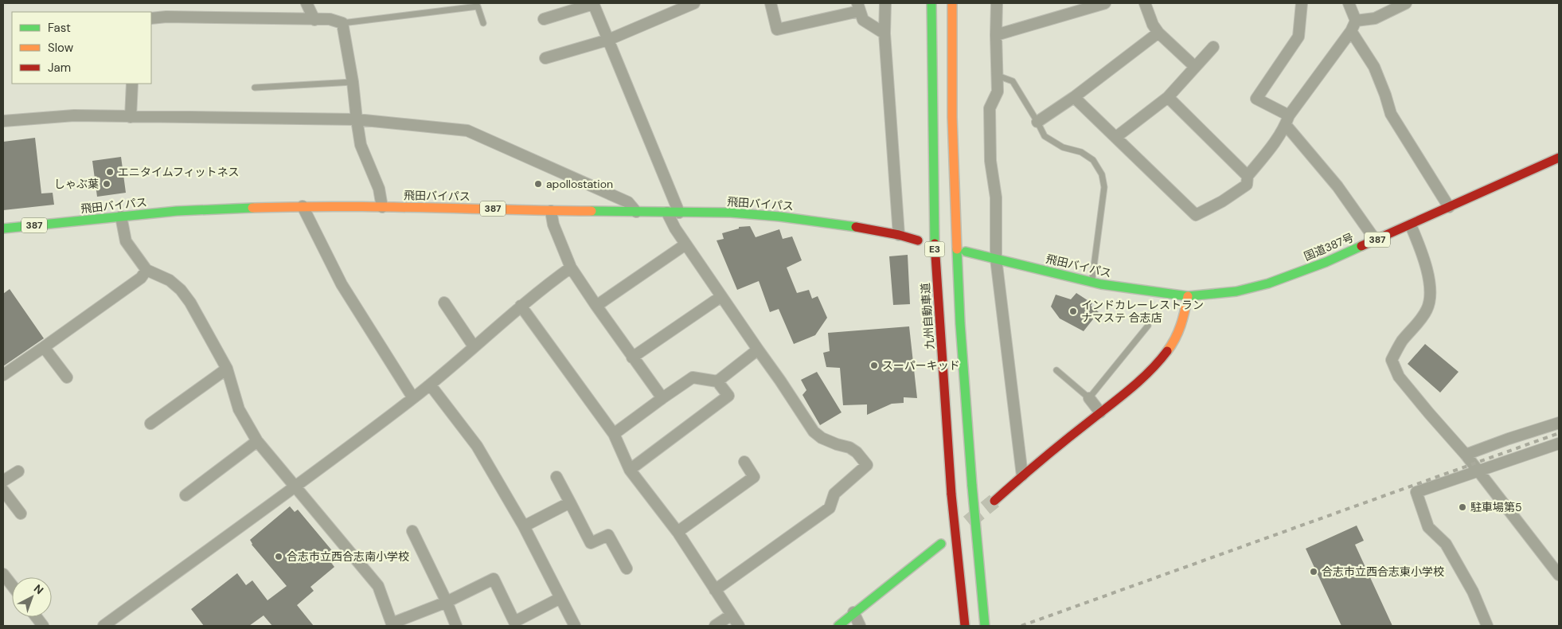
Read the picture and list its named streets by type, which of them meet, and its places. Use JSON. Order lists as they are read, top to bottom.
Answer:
{
  "streets": {
    "main road": [
      "飛田バイパス",
      "387",
      "国道387号",
      "E3",
      "九州自動車道"
    ]
  },
  "crossings": [
    ["飛田バイパス", "国道387号"]
  ],
  "places": [
    "エニタイムフィットネス",
    "しゃぶ葉",
    "apollostation",
    "インドカレーレストラン ナマステ 合志店",
    "スーパーキッド",
    "駐車場第5",
    "合志市立西合志南小学校",
    "合志市立西合志東小学校"
  ],
  "legend": ["Fast", "Slow", "Jam"],
  "north": "top right"
}
